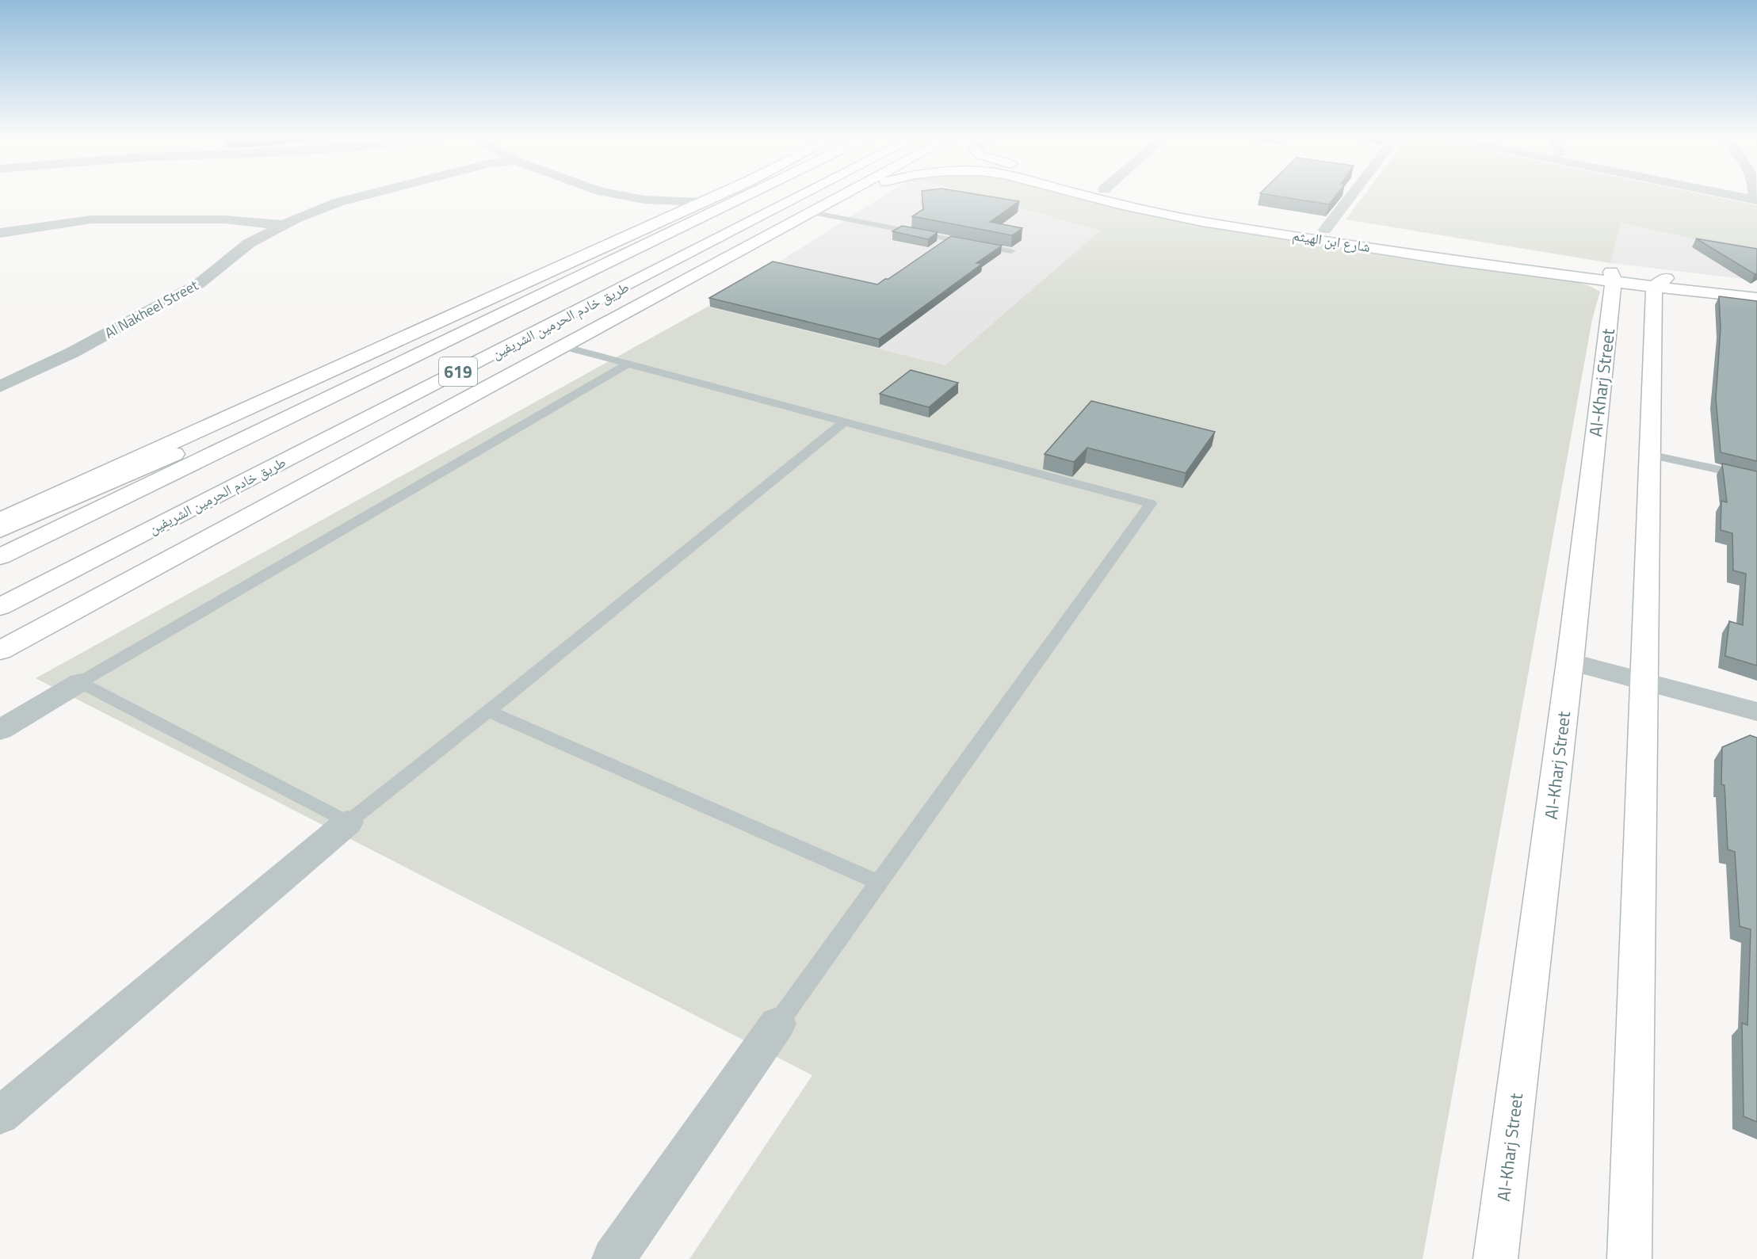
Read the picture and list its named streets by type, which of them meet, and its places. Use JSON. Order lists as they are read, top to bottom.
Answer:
{
  "streets": {
    "main road": [
      "شارع ابن الهيثم",
      "طريق خادم الحرمين الشريفين",
      "619",
      "Al-Kharj Street"
    ],
    "street": ["Al Nakheel Street"]
  },
  "crossings": [
    ["شارع ابن الهيثم", "Al-Kharj Street"]
  ]
}
